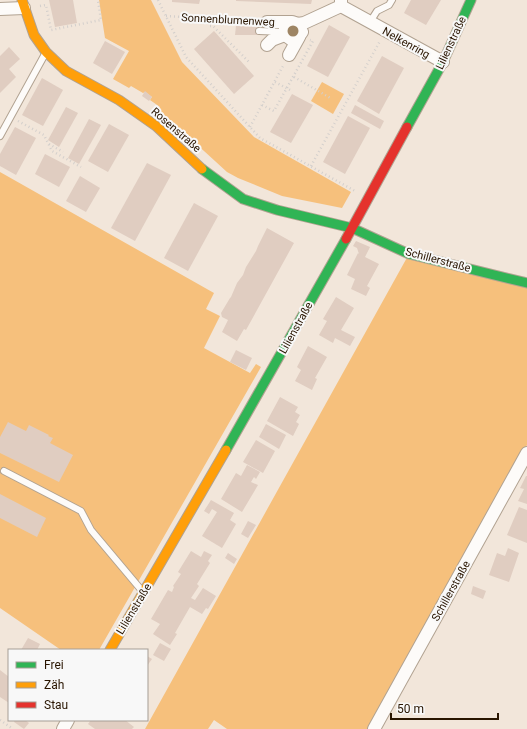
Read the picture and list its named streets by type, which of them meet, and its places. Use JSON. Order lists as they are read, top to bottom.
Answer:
{
  "streets": {
    "street": [
      "Sonnenblumenweg",
      "Nelkenring",
      "Lilienstraße",
      "Rosenstraße",
      "Schillerstraße"
    ]
  },
  "crossings": [
    ["Sonnenblumenweg", "Nelkenring"],
    ["Nelkenring", "Lilienstraße"],
    ["Lilienstraße", "Rosenstraße"],
    ["Lilienstraße", "Schillerstraße"],
    ["Rosenstraße", "Schillerstraße"]
  ],
  "legend": ["Frei", "Zäh", "Stau"],
  "scale_bar": "50 m"
}
